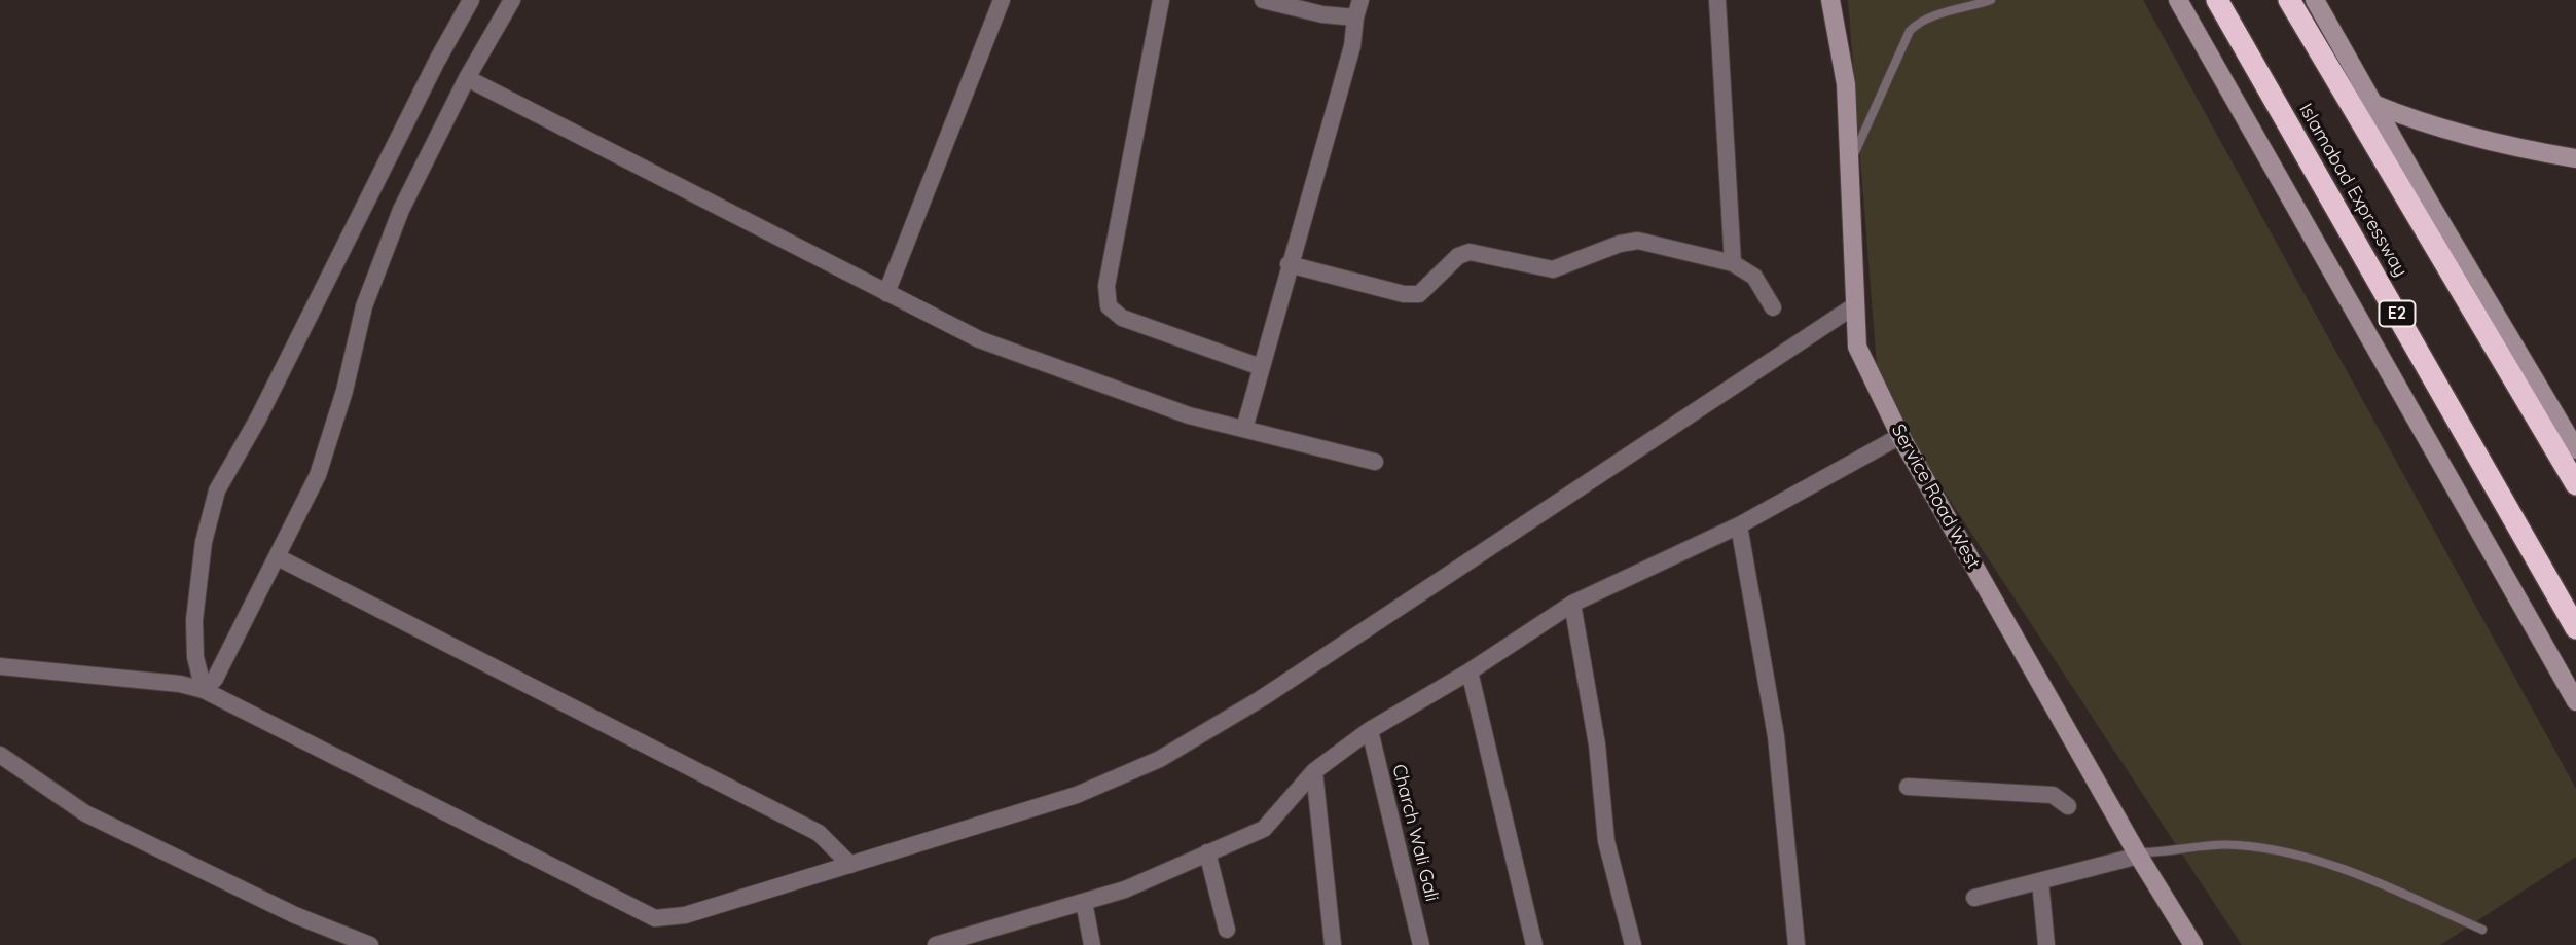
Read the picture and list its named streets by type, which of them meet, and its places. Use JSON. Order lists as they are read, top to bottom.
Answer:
{
  "streets": {
    "highway": ["Islamabad Expressway", "E2"],
    "street": ["Service Road West", "Charch Wali Gali"]
  }
}
